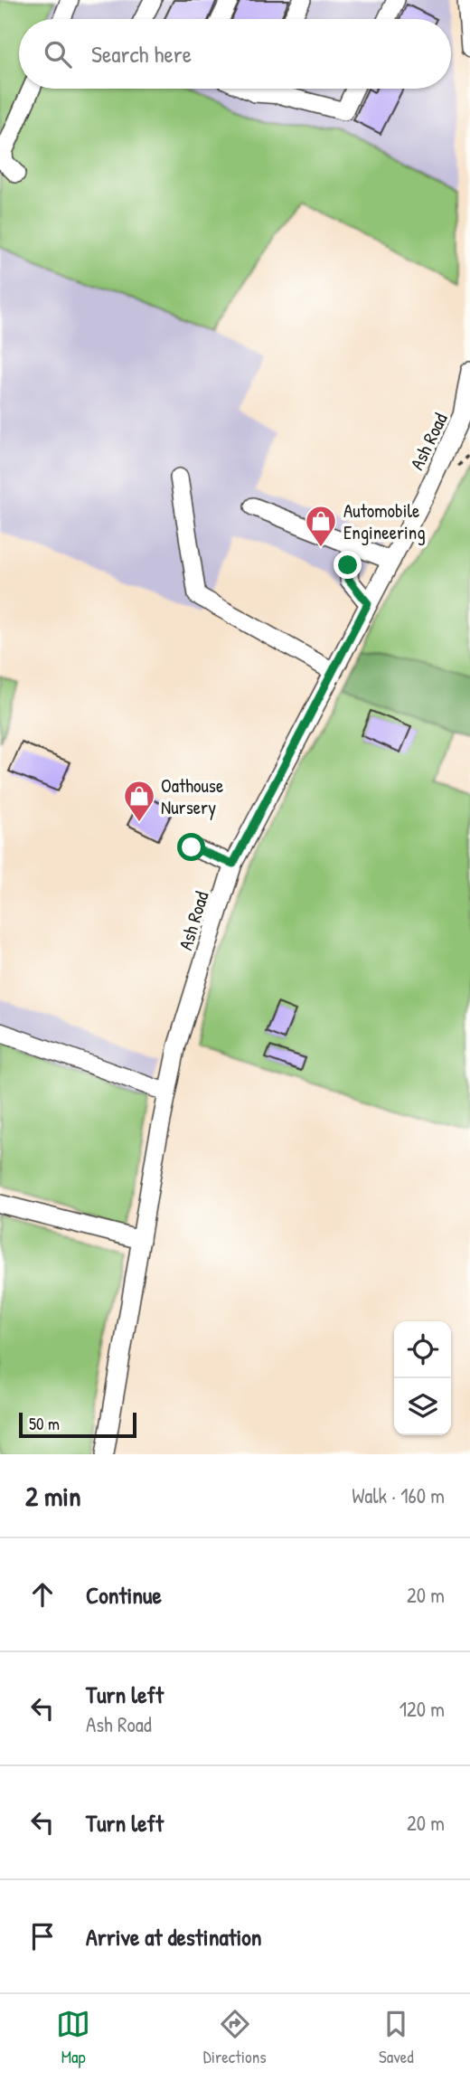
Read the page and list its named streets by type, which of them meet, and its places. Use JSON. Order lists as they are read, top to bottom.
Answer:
{
  "streets": {
    "street": ["Ash Road"]
  },
  "places": {
    "shop": ["Automobile Engineering", "Oathouse Nursery"]
  },
  "scale_bar": "50 m",
  "page": {
    "search": "Search here",
    "scale": "50 m",
    "heading": ["2 min", "Walk · 160 m"],
    "list": [
      ["Continue", "20 m"],
      ["Turn left", "Ash Road", "120 m"],
      ["Turn left", "20 m"],
      "Arrive at destination"
    ],
    "nav": ["Map", "Directions", "Saved"]
  }
}
